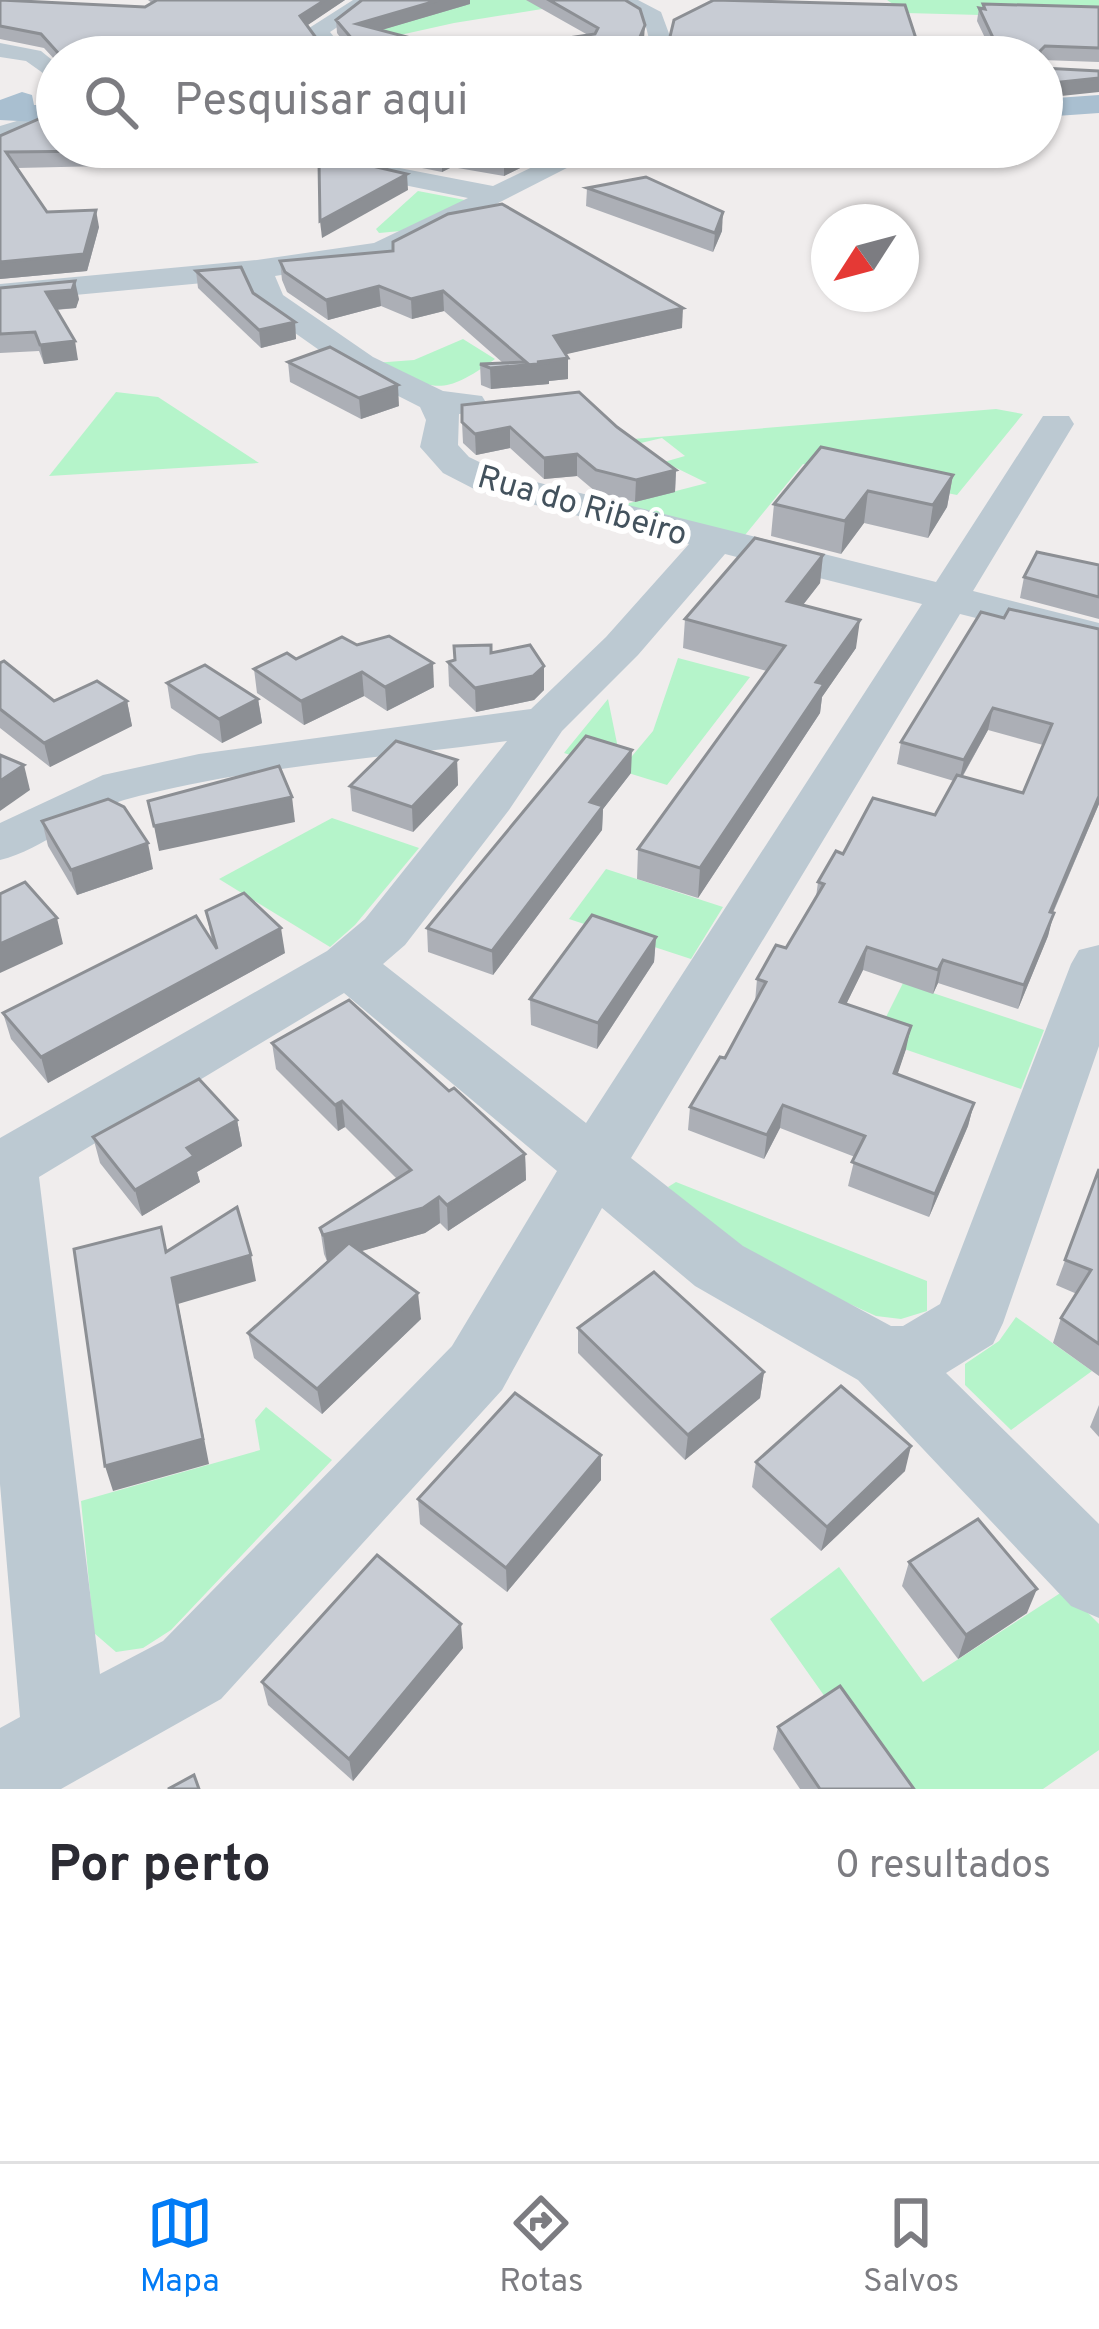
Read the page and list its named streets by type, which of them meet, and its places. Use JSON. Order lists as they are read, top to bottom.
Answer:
{
  "streets": {
    "street": ["Rua do Ribeiro"]
  },
  "north": "bottom left",
  "page": {
    "search": "Pesquisar aqui",
    "heading": ["Por perto", "0 resultados"],
    "nav": ["Mapa", "Rotas", "Salvos"]
  }
}
